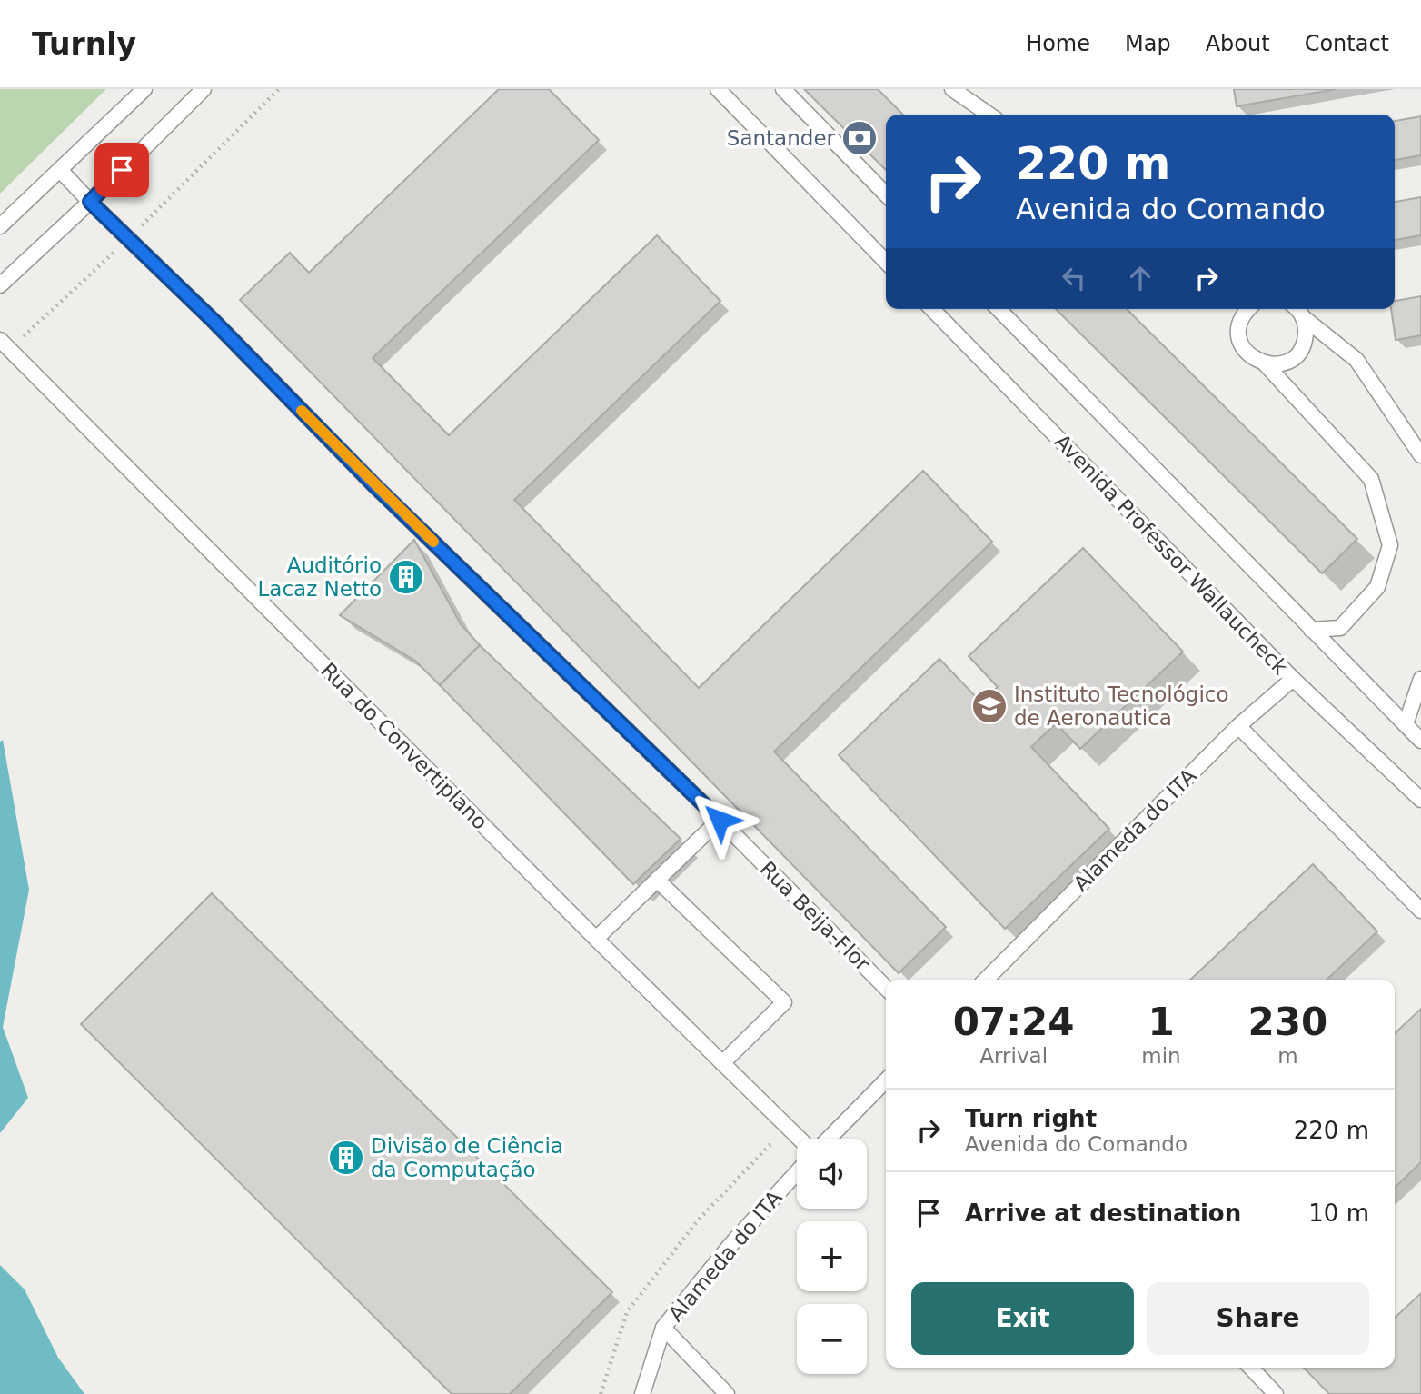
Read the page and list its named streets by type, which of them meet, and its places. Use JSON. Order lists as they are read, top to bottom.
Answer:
{
  "streets": {
    "lane": [
      "Avenida Professor Wallaucheck",
      "Rua do Convertiplano",
      "Alameda do ITA",
      "Rua Beija-Flor"
    ]
  },
  "crossings": [
    ["Avenida Professor Wallaucheck", "Alameda do ITA"]
  ],
  "places": {
    "bank": ["Santander"],
    "building": ["Auditório Lacaz Netto", "Divisão de Ciência da Computação"],
    "school or university": ["Instituto Tecnológico de Aeronautica"]
  },
  "page": {
    "header": "Turnly",
    "nav": [
      "Home",
      "Map",
      "About",
      "Contact"
    ],
    "turn": ["220 m", "Avenida do Comando"],
    "eta": [
      "07:24",
      "Arrival",
      "1",
      "min",
      "230",
      "m"
    ],
    "list": [
      {
        "name": "Turn right",
        "note": "Avenida do Comando",
        "value": "220 m"
      },
      {
        "name": "Arrive at destination",
        "value": "10 m"
      }
    ],
    "map_buttons": ["+", "−"],
    "buttons": ["Exit", "Share"]
  }
}
